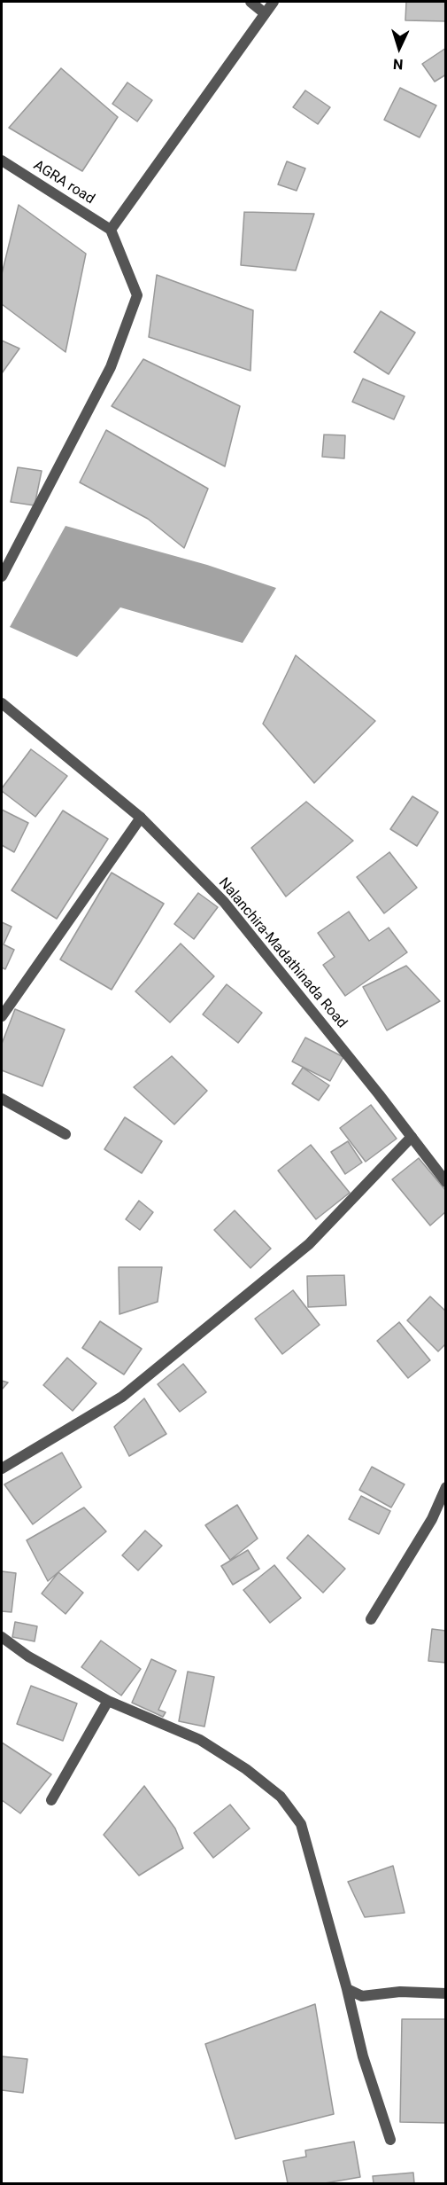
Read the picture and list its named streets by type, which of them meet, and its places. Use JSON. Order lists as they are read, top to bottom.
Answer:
{
  "streets": {
    "street": ["AGRA road", "Nalanchira-Madathinada Road"]
  },
  "north": "bottom"
}
